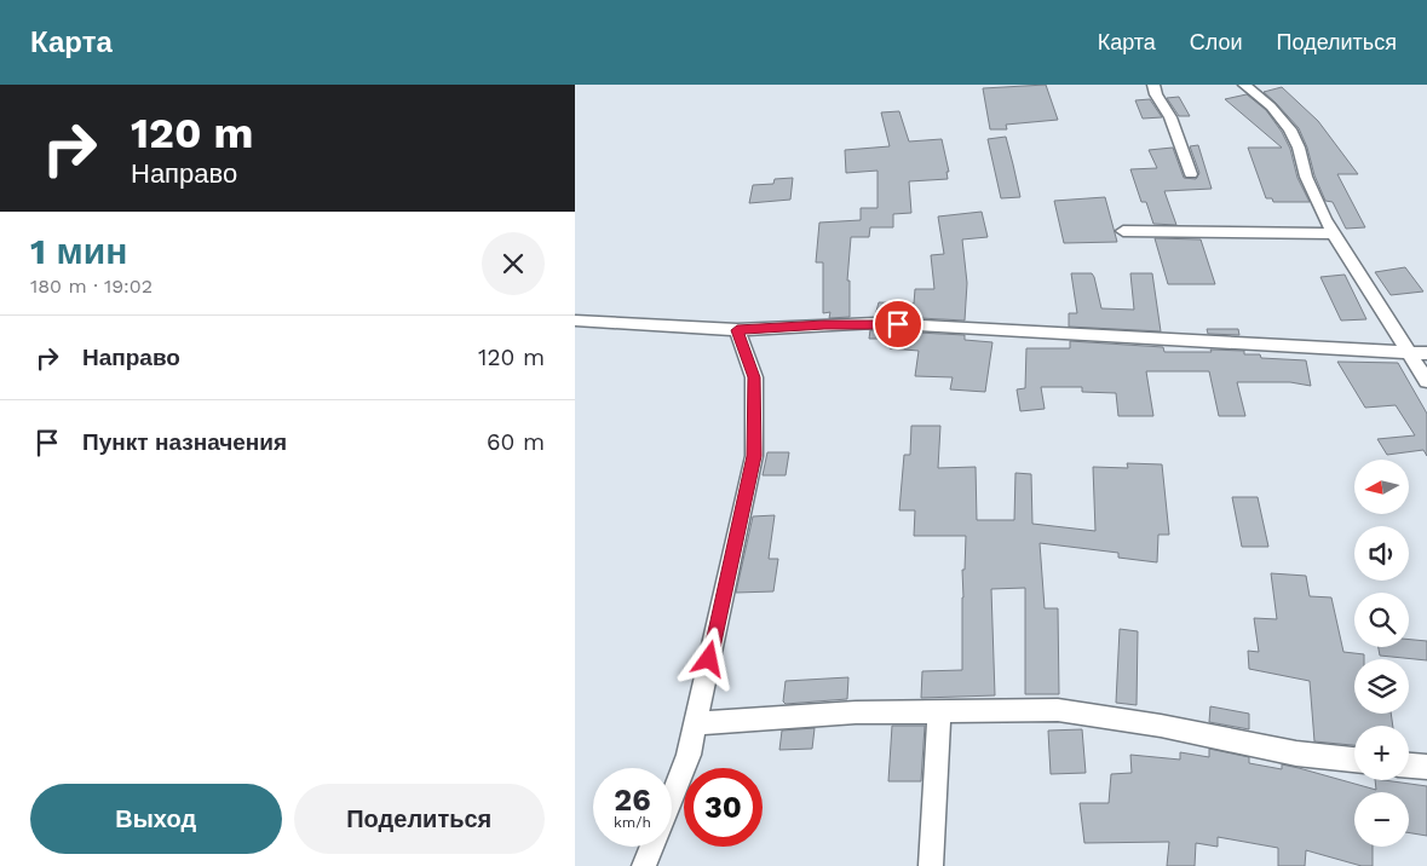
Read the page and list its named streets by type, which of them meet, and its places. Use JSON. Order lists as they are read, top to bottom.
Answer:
{
  "north": "left",
  "page": {
    "header": "Карта",
    "nav": ["Карта", "Слои", "Поделиться"],
    "turn": ["120 m", "Направо"],
    "heading": ["1 мин", "180 m · 19:02"],
    "list": [
      {
        "name": "Направо",
        "value": "120 m"
      },
      {
        "name": "Пункт назначения",
        "value": "60 m"
      }
    ],
    "map_buttons": ["+", "−"],
    "speed": "26 km/h",
    "limit": "30",
    "buttons": ["Выход", "Поделиться"]
  }
}
